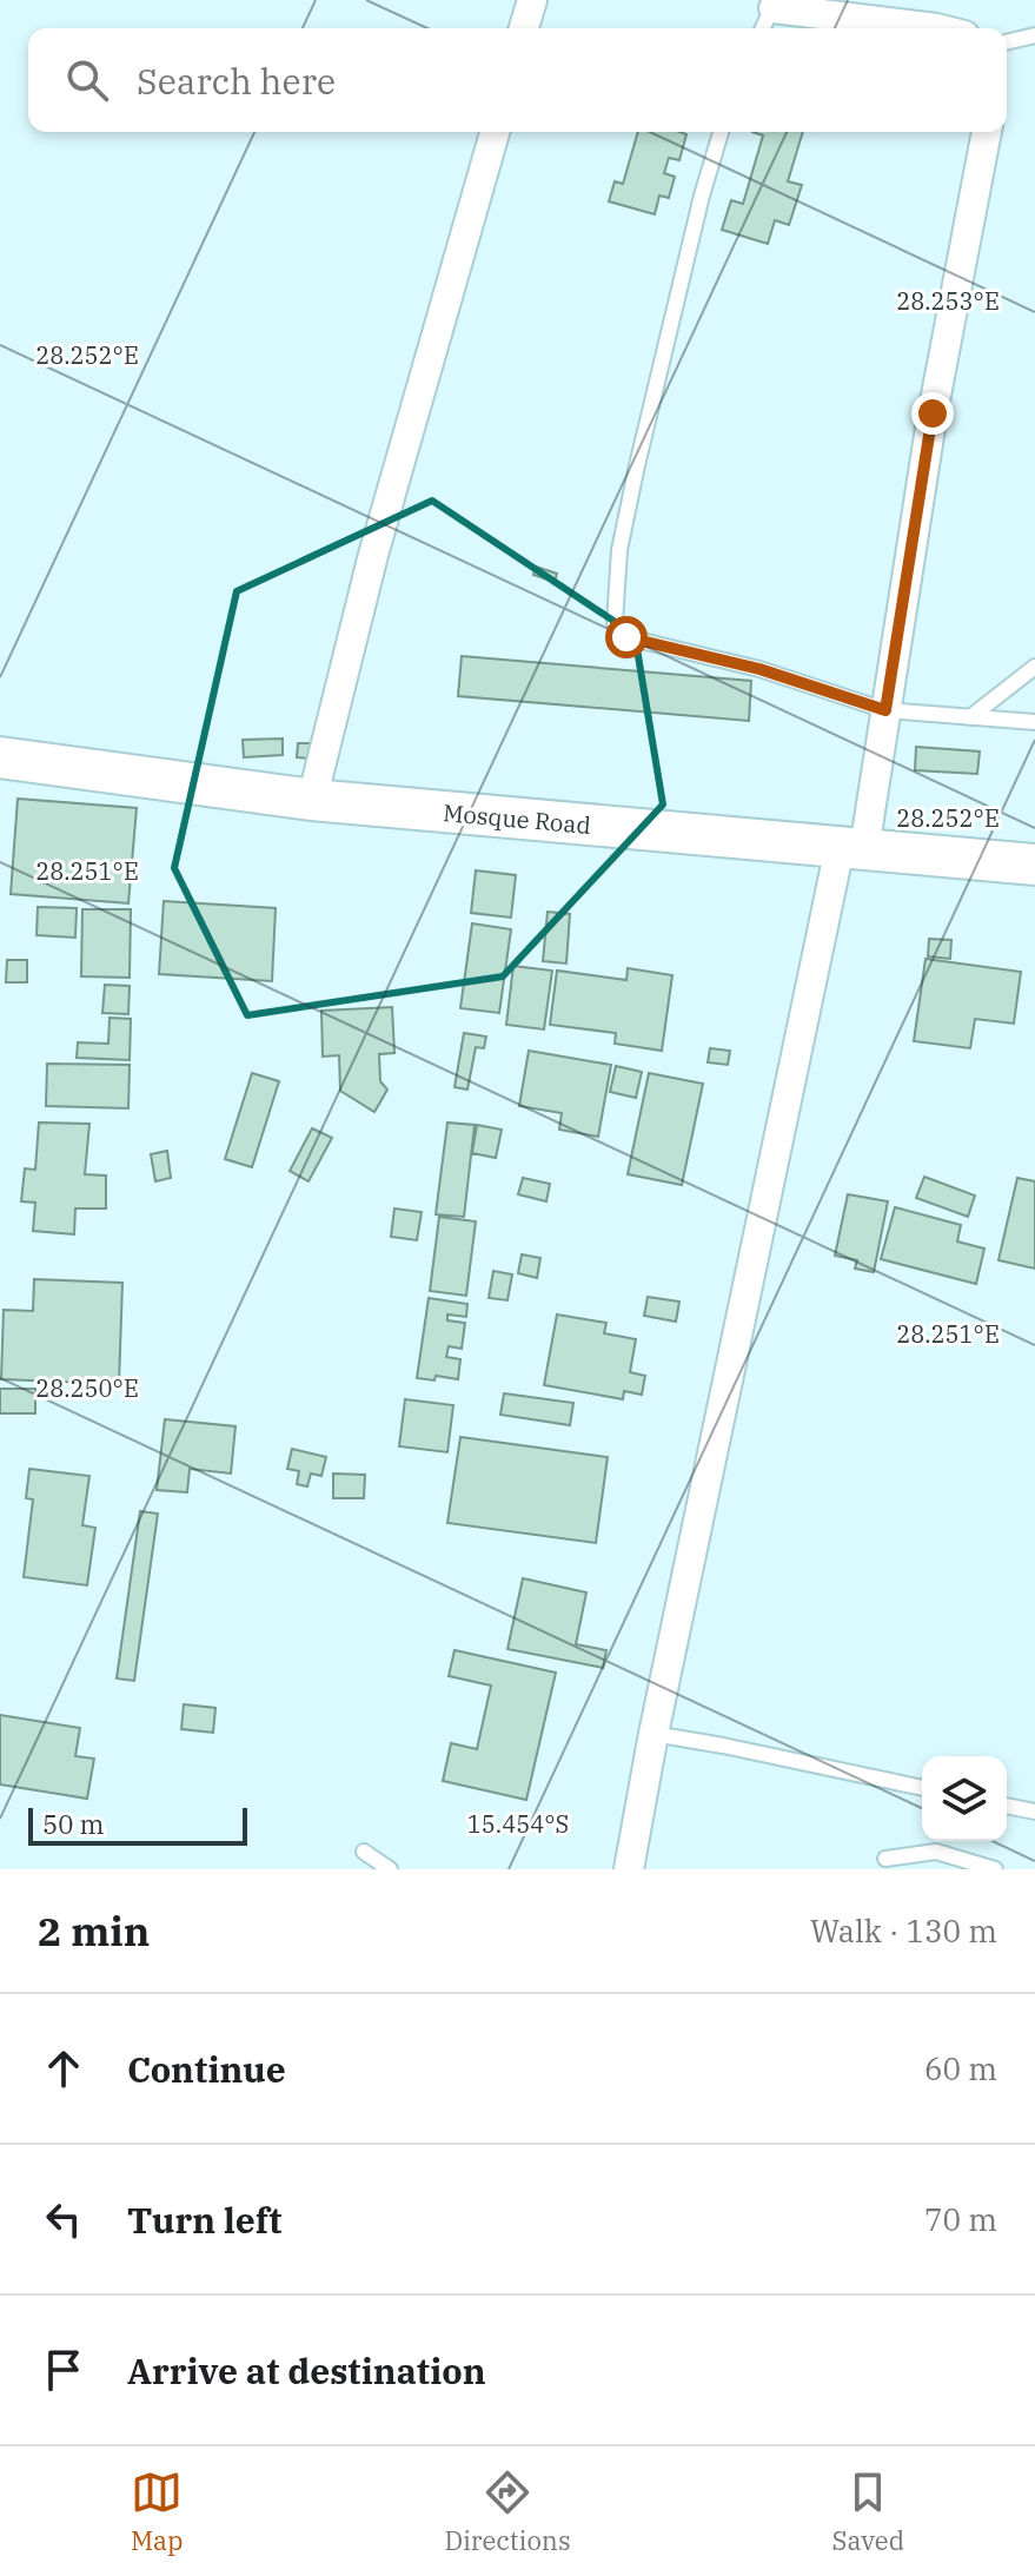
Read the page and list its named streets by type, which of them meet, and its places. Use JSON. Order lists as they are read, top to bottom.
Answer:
{
  "streets": {
    "street": ["Mosque Road"]
  },
  "scale_bar": "50 m",
  "page": {
    "search": "Search here",
    "scale": "50 m",
    "heading": ["2 min", "Walk · 130 m"],
    "list": [
      ["Continue", "60 m"],
      ["Turn left", "70 m"],
      "Arrive at destination"
    ],
    "nav": ["Map", "Directions", "Saved"]
  },
  "coordinates": [
    "28.253°E",
    "28.252°E",
    "28.251°E",
    "28.250°E",
    "15.454°S"
  ]
}
